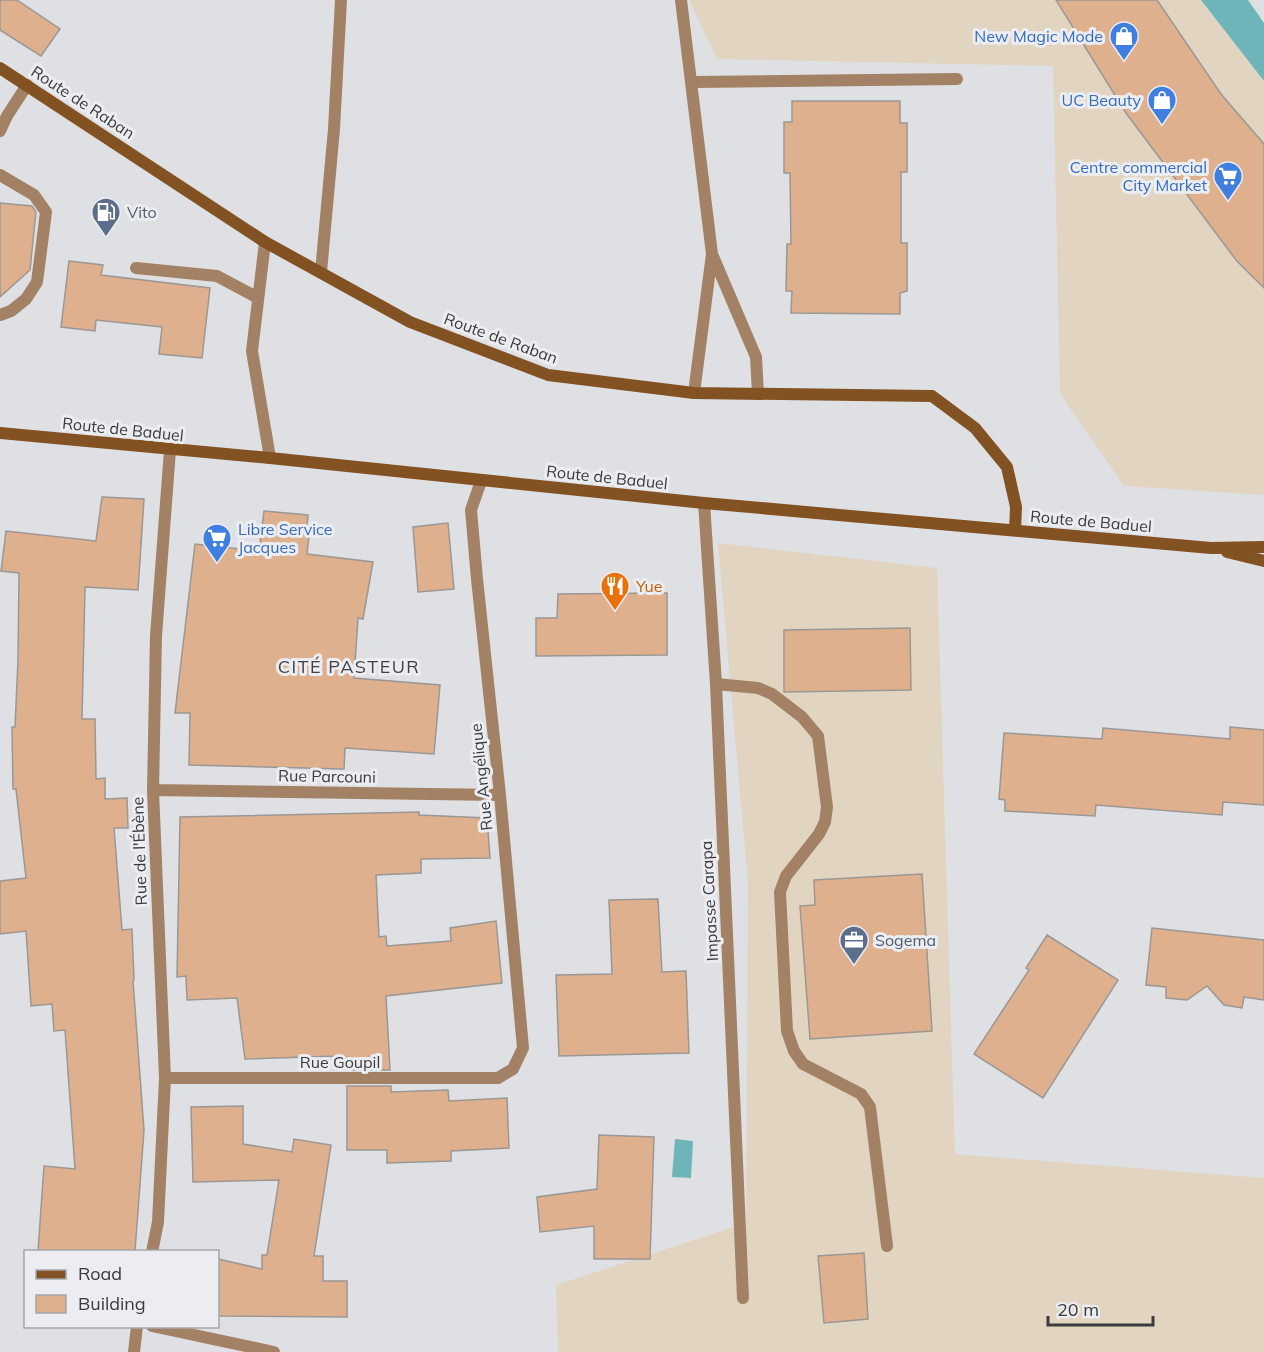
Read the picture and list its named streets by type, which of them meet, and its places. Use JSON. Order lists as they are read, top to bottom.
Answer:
{
  "streets": {
    "main road": ["Route de Raban", "Route de Baduel"],
    "street": [
      "Rue Parcouni",
      "Rue Angélique",
      "Rue de l'Ébène",
      "Impasse Carapa",
      "Rue Goupil"
    ]
  },
  "crossings": [
    ["Route de Raban", "Route de Baduel"],
    ["Route de Baduel", "Rue Angélique"],
    ["Route de Baduel", "Rue de l'Ébène"],
    ["Route de Baduel", "Impasse Carapa"],
    ["Rue Parcouni", "Rue Angélique"],
    ["Rue Parcouni", "Rue de l'Ébène"],
    ["Rue Angélique", "Rue Goupil"],
    ["Rue de l'Ébène", "Rue Goupil"]
  ],
  "districts": ["CITÉ PASTEUR"],
  "places": {
    "shop": ["New Magic Mode", "UC Beauty"],
    "supermarket": ["Centre commercial City Market", "Libre Service Jacques"],
    "fuel station": ["Vito"],
    "restaurant": ["Yue"],
    "office": ["Sogema"]
  },
  "legend": ["Road", "Building"],
  "scale_bar": "20 m"
}
